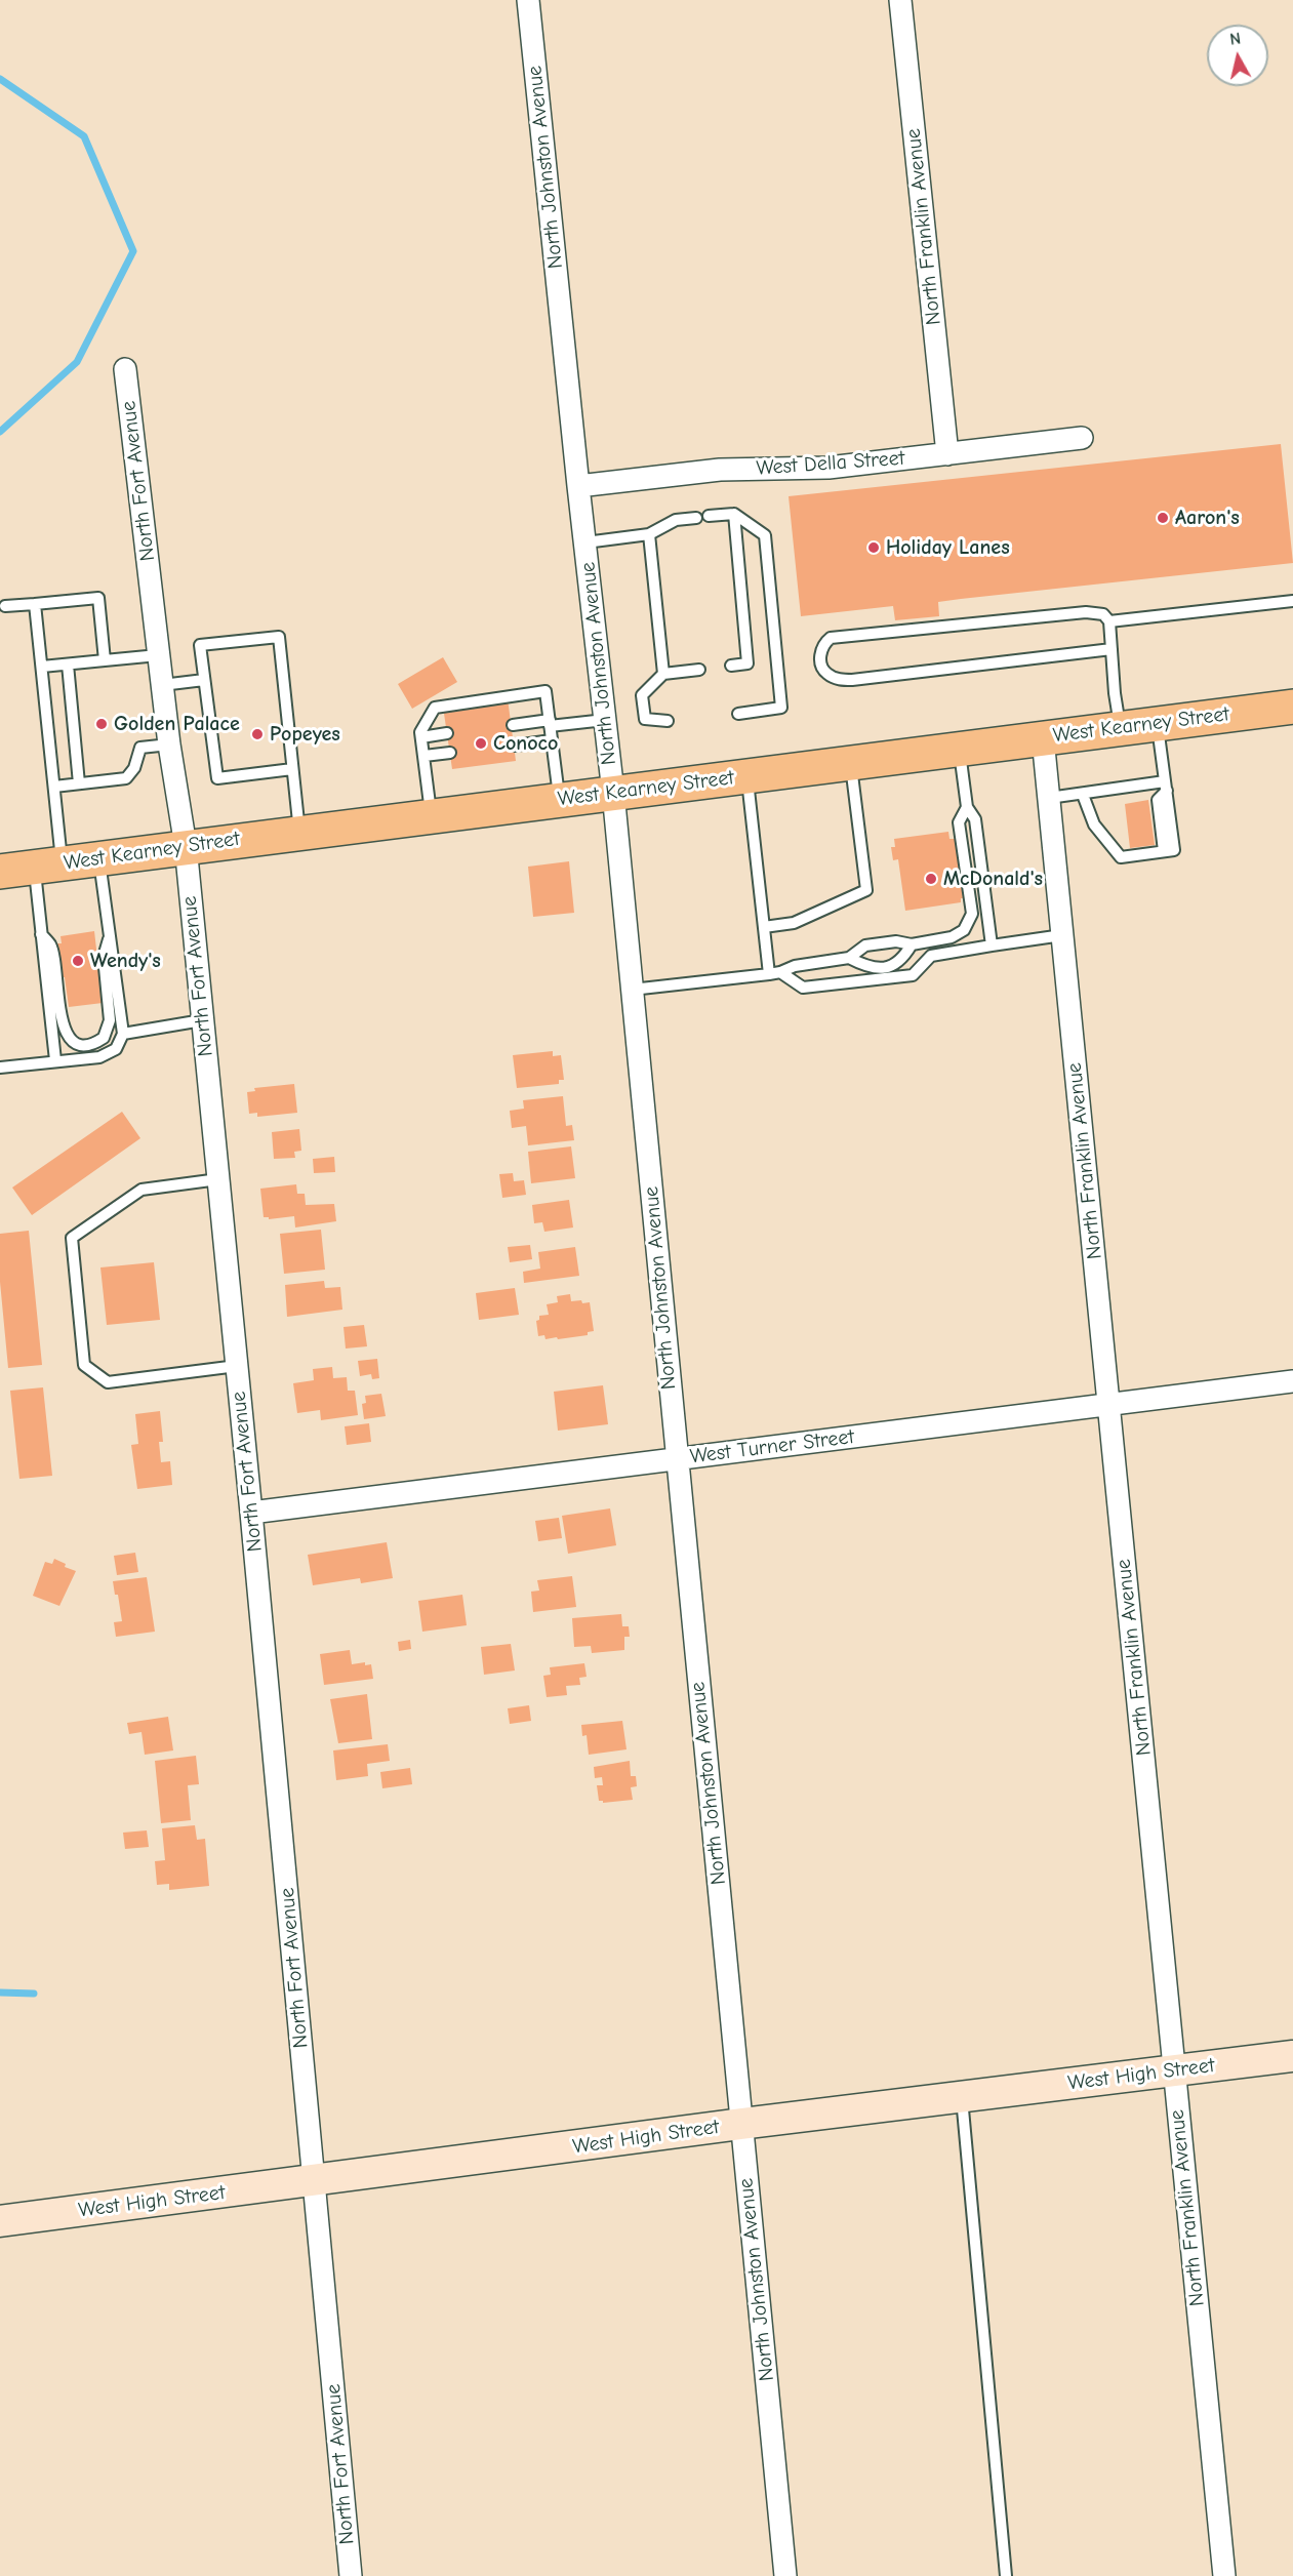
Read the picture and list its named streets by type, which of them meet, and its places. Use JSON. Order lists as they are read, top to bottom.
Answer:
{
  "streets": {
    "main road": ["West Kearney Street"],
    "street": [
      "North Johnston Avenue",
      "North Franklin Avenue",
      "West Della Street",
      "North Fort Avenue",
      "West Turner Street",
      "West High Street"
    ]
  },
  "crossings": [
    ["North Johnston Avenue", "West Della Street"],
    ["North Johnston Avenue", "West Kearney Street"],
    ["North Johnston Avenue", "West Turner Street"],
    ["North Johnston Avenue", "West High Street"],
    ["North Franklin Avenue", "West Della Street"],
    ["North Franklin Avenue", "West Kearney Street"],
    ["North Franklin Avenue", "West Turner Street"],
    ["North Franklin Avenue", "West High Street"],
    ["North Fort Avenue", "West Kearney Street"],
    ["North Fort Avenue", "West Turner Street"],
    ["North Fort Avenue", "West High Street"]
  ],
  "places": [
    "Aaron's",
    "Holiday Lanes",
    "Golden Palace",
    "Popeyes",
    "Conoco",
    "McDonald's",
    "Wendy's"
  ],
  "north": "top"
}
